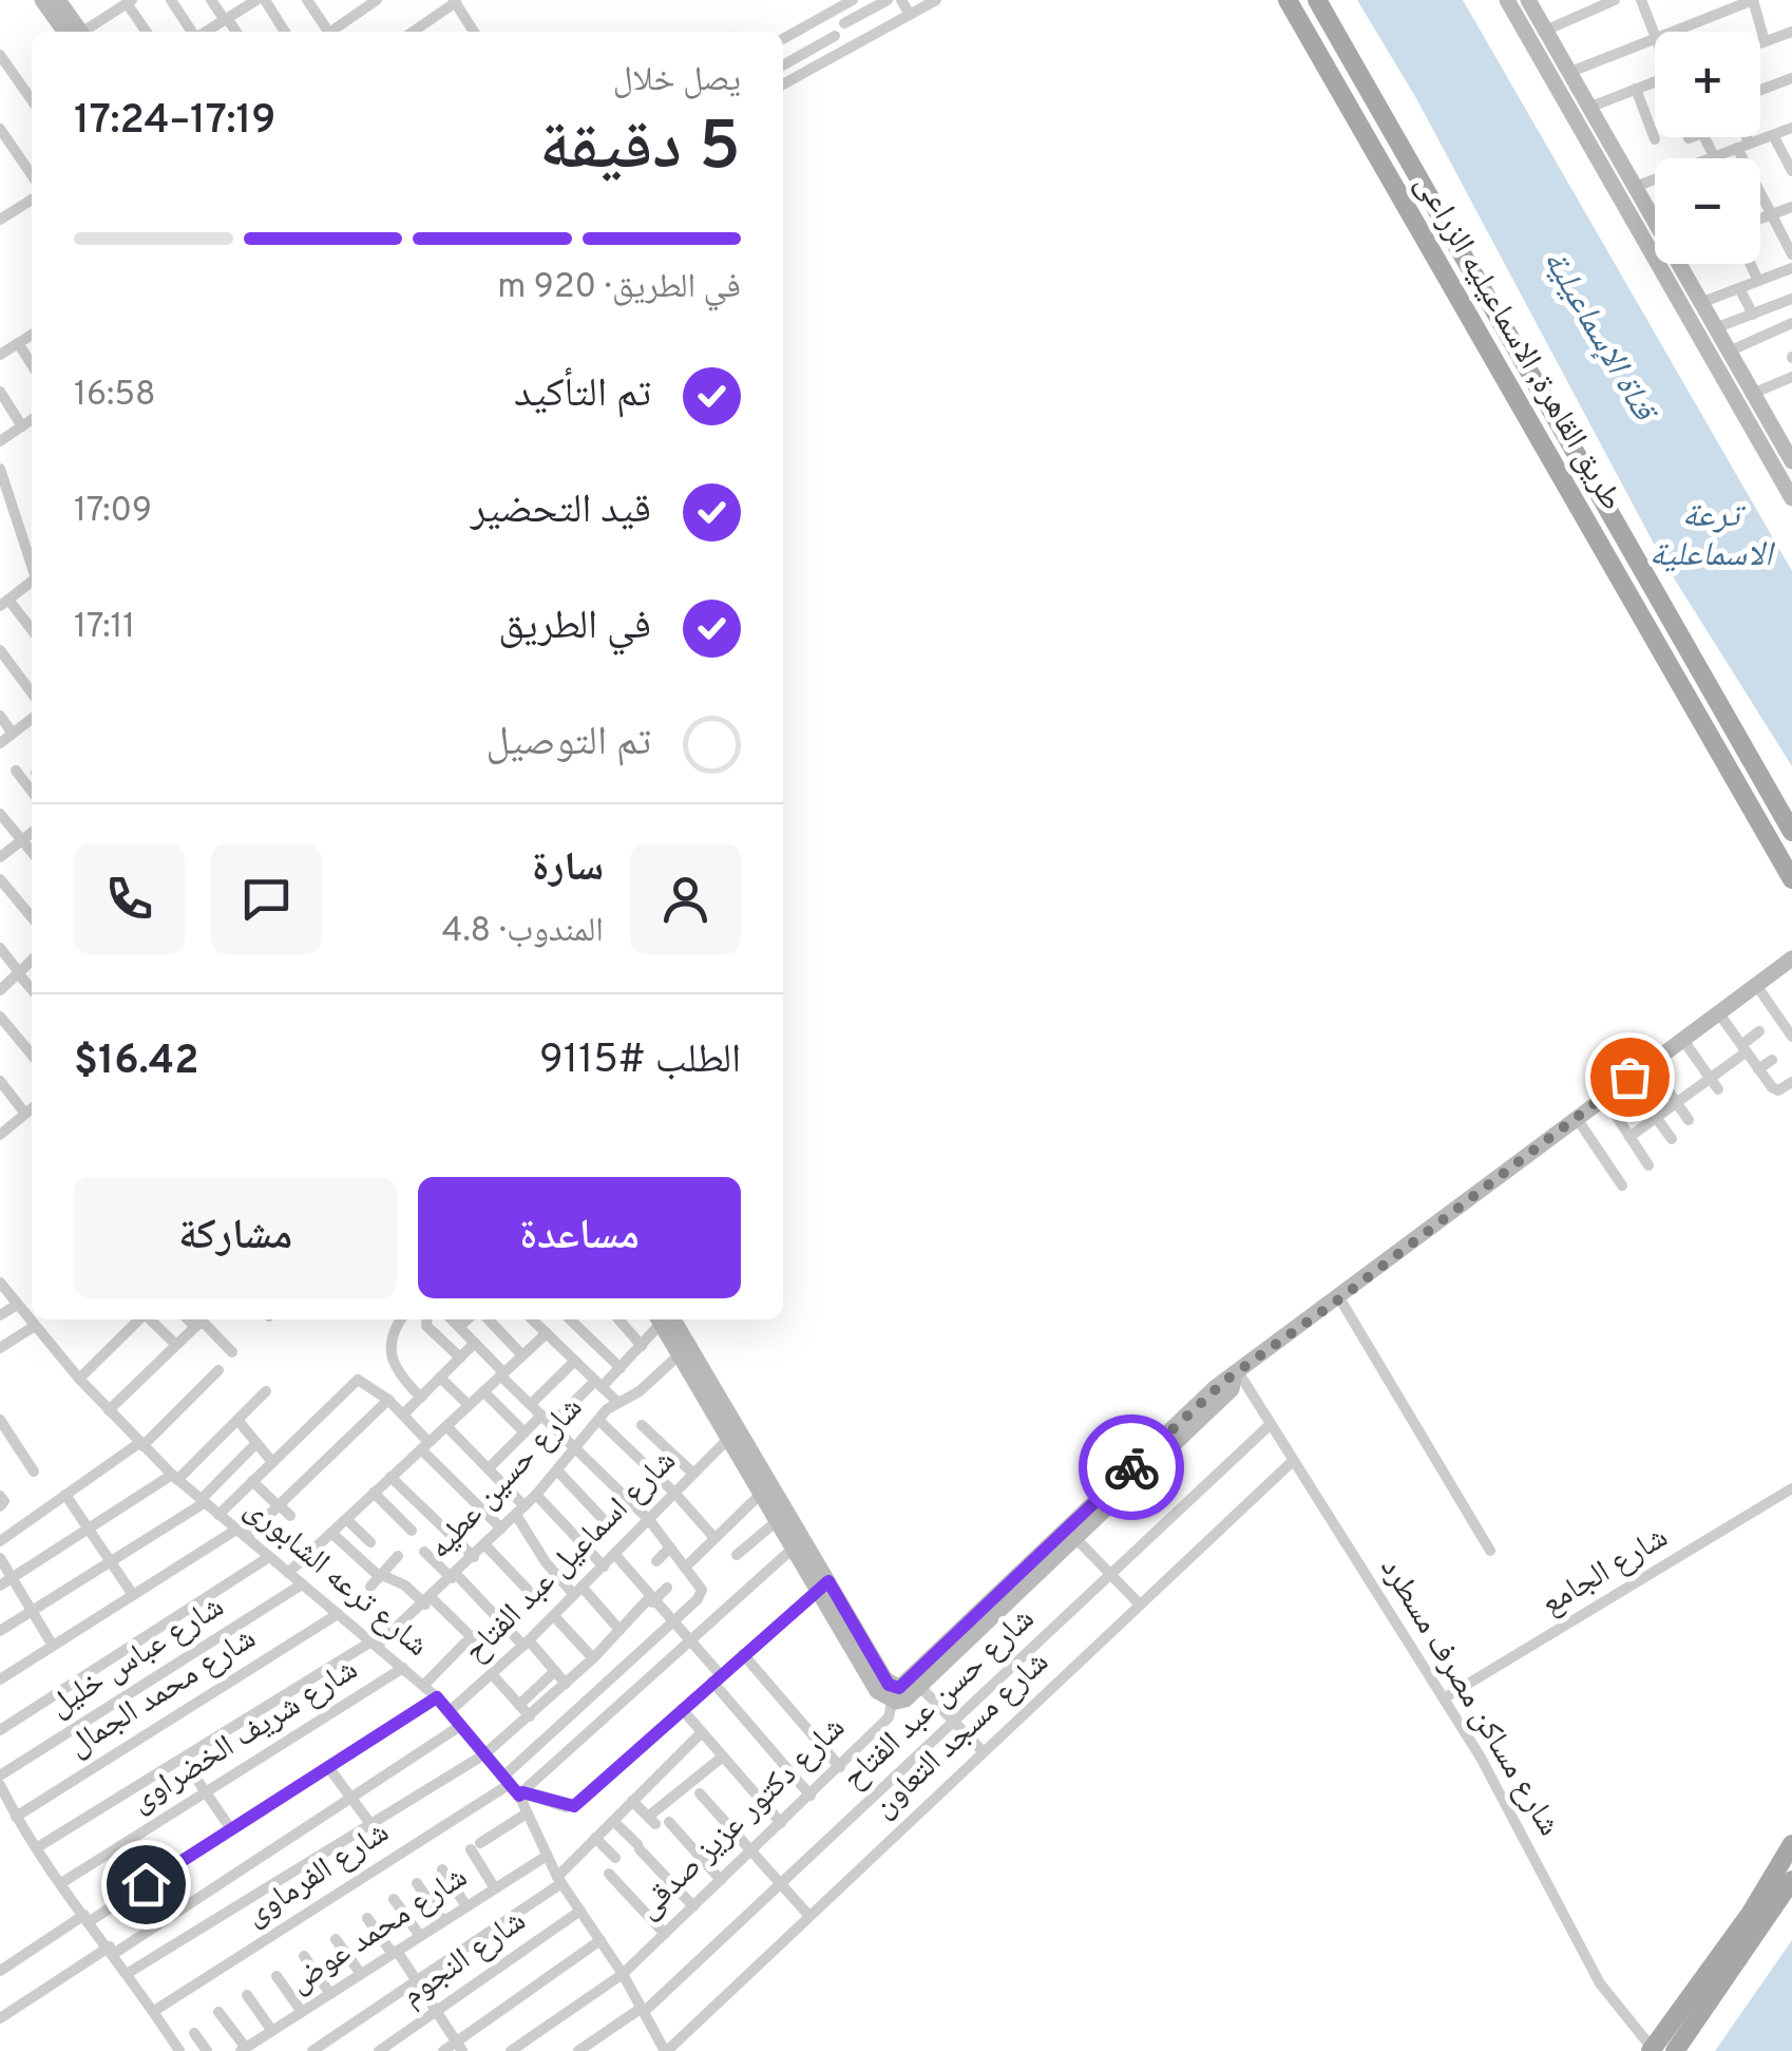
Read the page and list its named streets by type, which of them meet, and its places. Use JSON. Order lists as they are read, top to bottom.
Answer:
{
  "streets": {
    "main road": ["طريق القاهرة, الاسماعيليه الزراعى"],
    "street": [
      "شارع حسين عطيه",
      "شارع اسماعيل عبد الفتاح",
      "شارع الجامع",
      "شارع ترعه الشابورى",
      "شارع عباس خليل",
      "شارع محمد الجمال",
      "شارع مساكن مصرف مسطرد",
      "شارع حسن عبد الفتاح",
      "شارع مسجد التعاون",
      "شارع شريف الخضراوى",
      "شارع دكتور عزيز صدقى",
      "شارع الفرماوى",
      "شارع محمد عوض",
      "شارع النجوم"
    ]
  },
  "crossings": [
    ["شارع حسين عطيه", "شارع ترعه الشابورى"],
    ["شارع اسماعيل عبد الفتاح", "شارع ترعه الشابورى"],
    ["شارع الجامع", "شارع مساكن مصرف مسطرد"],
    ["شارع ترعه الشابورى", "شارع عباس خليل"],
    ["شارع ترعه الشابورى", "شارع محمد الجمال"],
    ["شارع ترعه الشابورى", "شارع حسن عبد الفتاح"],
    ["شارع ترعه الشابورى", "شارع مسجد التعاون"],
    ["شارع ترعه الشابورى", "شارع شريف الخضراوى"],
    ["شارع ترعه الشابورى", "شارع دكتور عزيز صدقى"],
    ["شارع ترعه الشابورى", "شارع الفرماوى"],
    ["شارع ترعه الشابورى", "شارع محمد عوض"],
    ["شارع ترعه الشابورى", "شارع النجوم"],
    ["شارع مساكن مصرف مسطرد", "شارع حسن عبد الفتاح"],
    ["شارع مساكن مصرف مسطرد", "شارع مسجد التعاون"],
    ["شارع مساكن مصرف مسطرد", "شارع دكتور عزيز صدقى"]
  ],
  "water": ["قناة الإسماعيلية", "ترعة الاسماعلية"],
  "page": {
    "map_buttons": ["+", "−"],
    "heading": ["5 دقيقة", "يصل خلال", "17:19–17:24"],
    "panel": [
      "سارة",
      "المندوب · 4.8",
      "الطلب #9115",
      "$16.42"
    ],
    "bar": "في الطريق · 920 m",
    "list": [
      ["تم التأكيد", "16:58"],
      ["قيد التحضير", "17:09"],
      ["في الطريق", "17:11"],
      "تم التوصيل"
    ],
    "buttons": ["مساعدة", "مشاركة"]
  }
}
